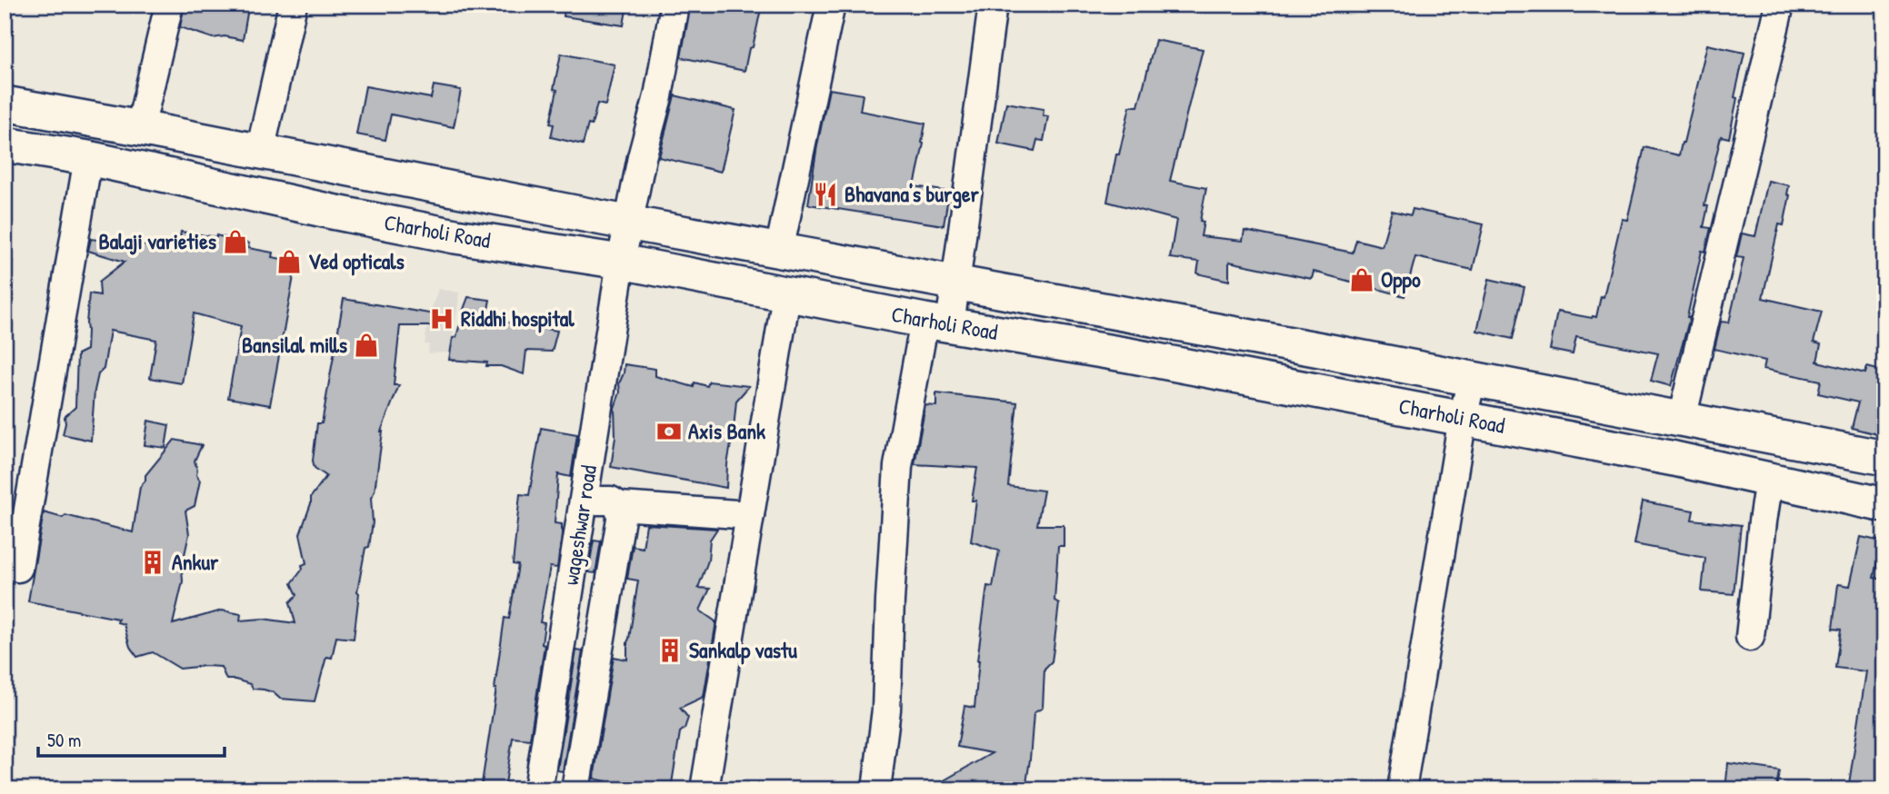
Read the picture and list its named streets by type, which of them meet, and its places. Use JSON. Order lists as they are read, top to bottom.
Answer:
{
  "streets": {
    "street": ["Charholi Road", "wageshwar road"]
  },
  "crossings": [
    ["Charholi Road", "wageshwar road"]
  ],
  "places": {
    "restaurant": ["Bhavana's burger"],
    "shop": [
      "Balaji varieties",
      "Ved opticals",
      "Oppo",
      "Bansilal mills"
    ],
    "hospital": ["Riddhi hospital"],
    "bank": ["Axis Bank"],
    "building": ["Ankur", "Sankalp vastu"]
  },
  "scale_bar": "50 m"
}
